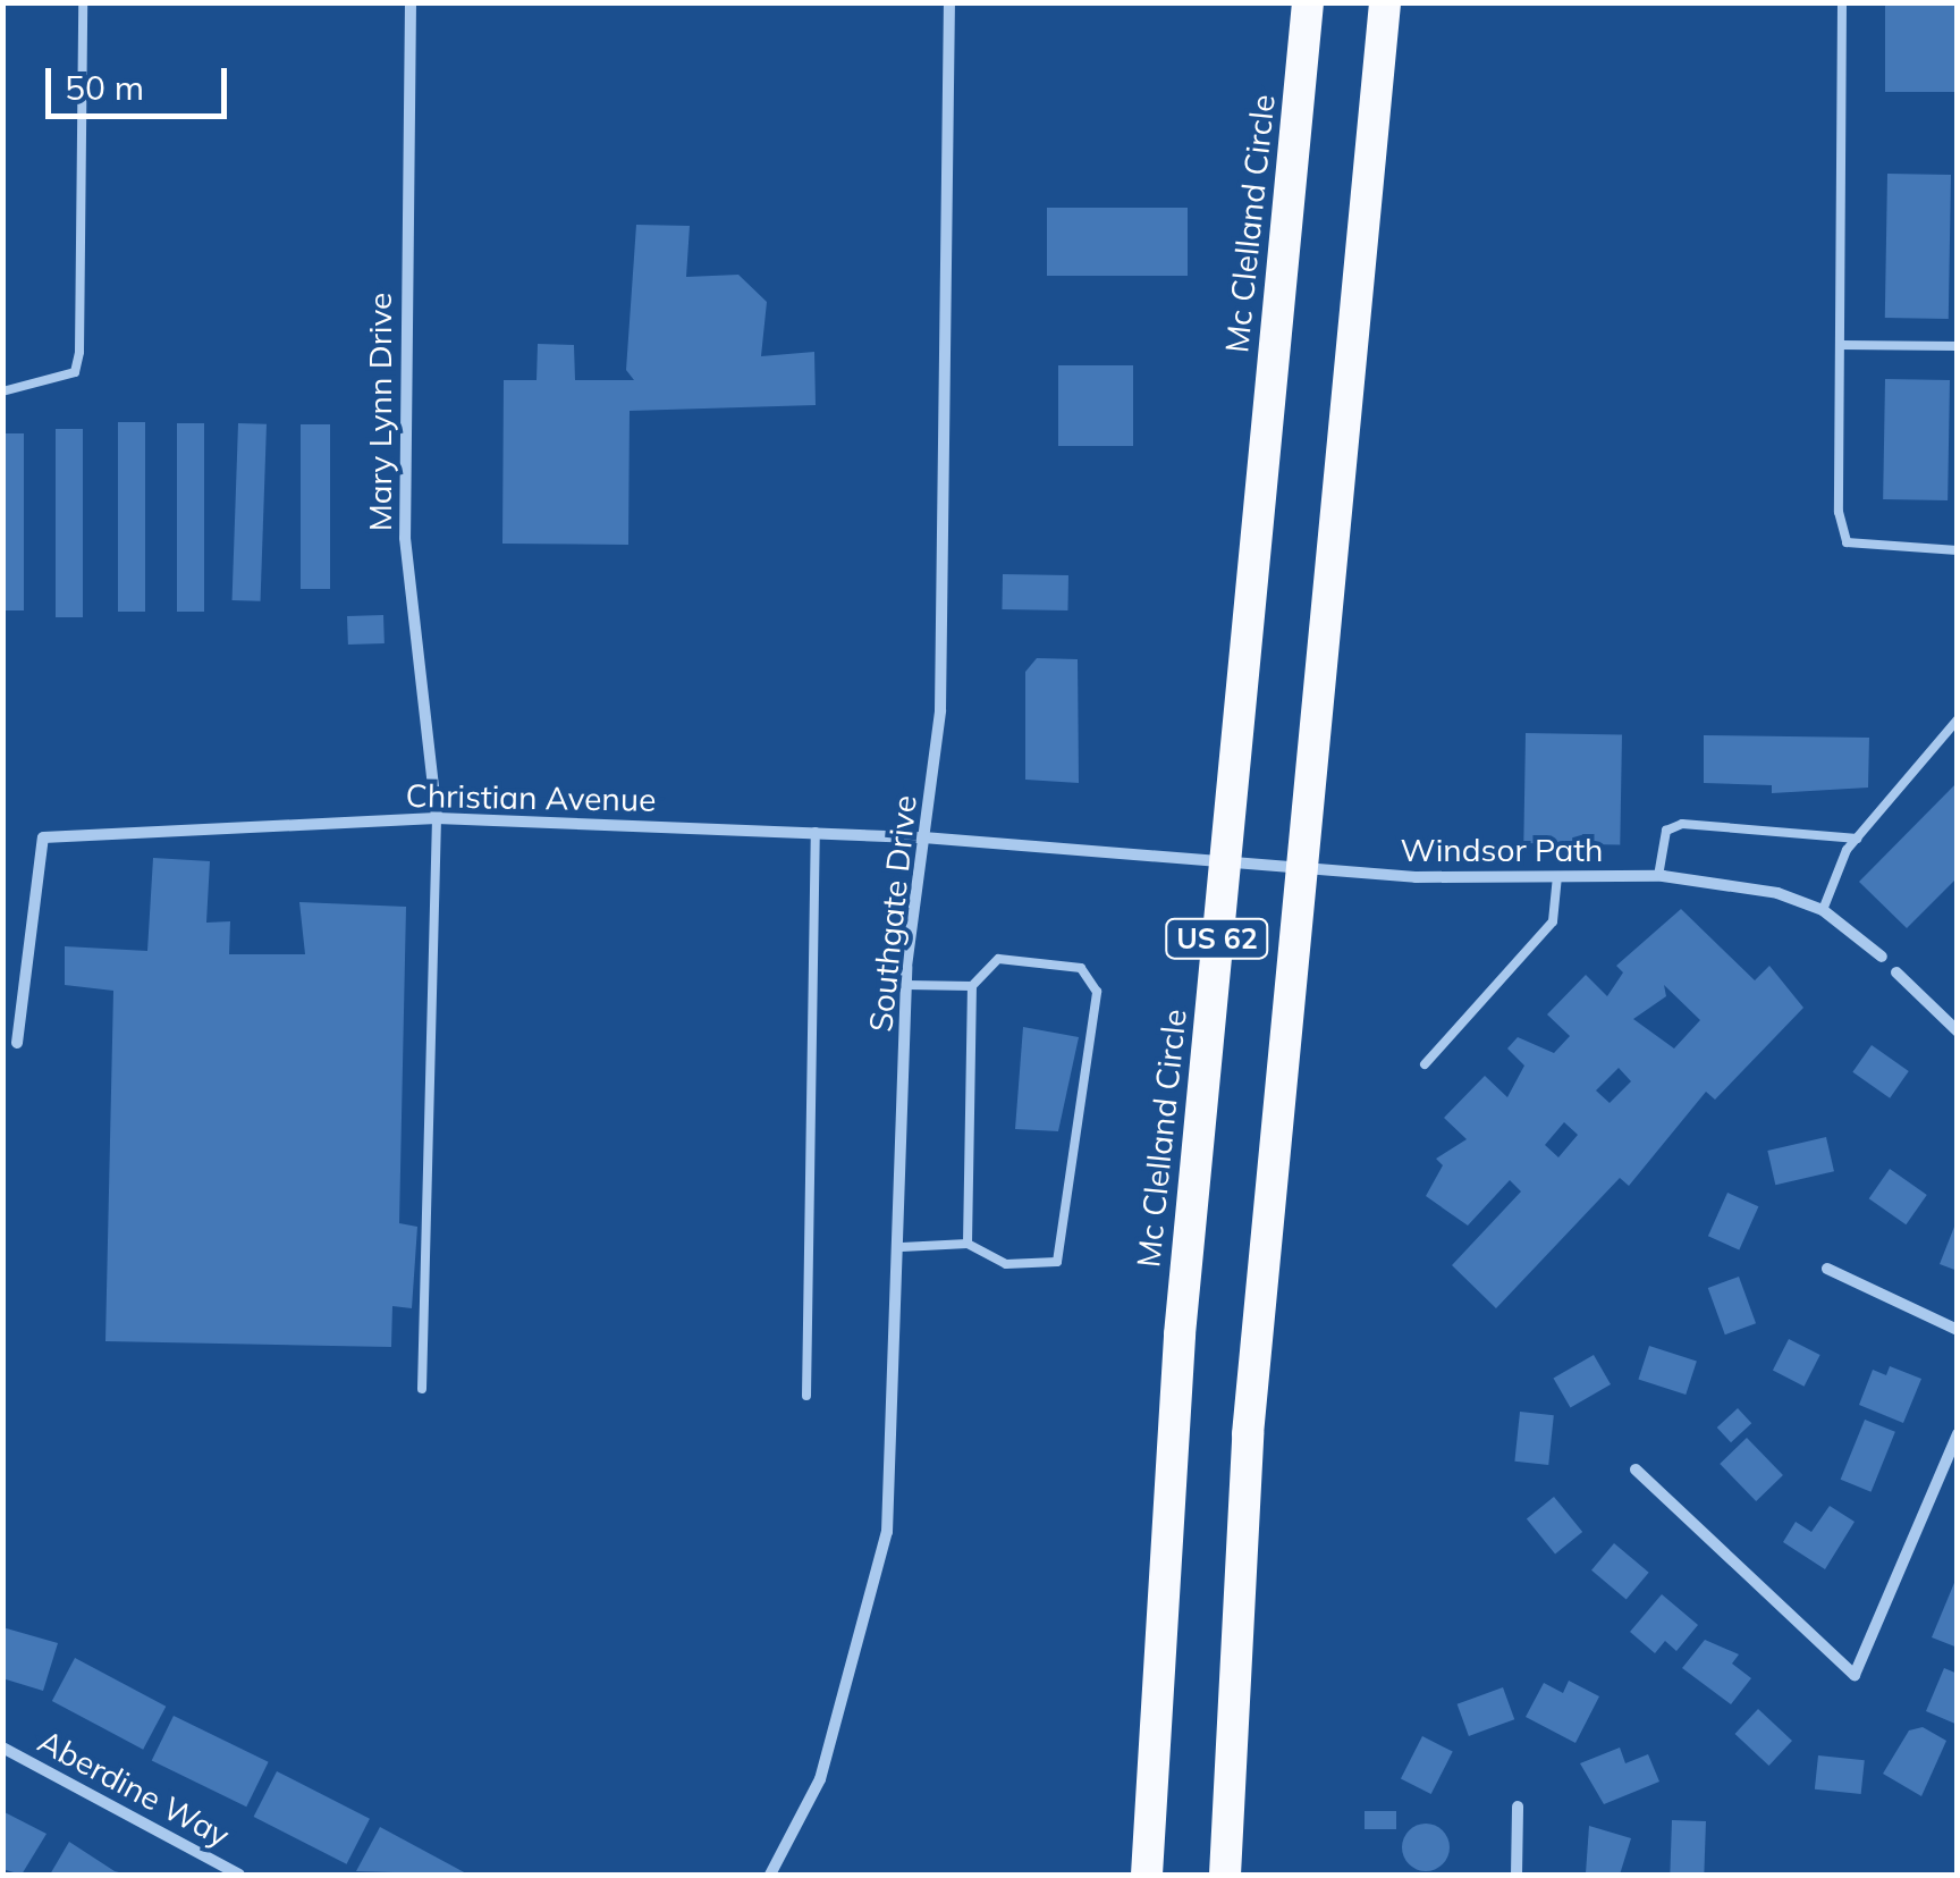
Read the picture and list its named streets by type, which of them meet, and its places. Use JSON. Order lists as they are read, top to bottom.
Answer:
{
  "streets": {
    "highway": ["Mc Clelland Circle", "US 62"],
    "street": [
      "Mary Lynn Drive",
      "Christian Avenue",
      "Windsor Path",
      "Southgate Drive",
      "Aberdine Way"
    ]
  },
  "crossings": [
    ["Mc Clelland Circle", "Christian Avenue"],
    ["Mc Clelland Circle", "Windsor Path"],
    ["Mary Lynn Drive", "Christian Avenue"],
    ["Christian Avenue", "Windsor Path"],
    ["Christian Avenue", "Southgate Drive"],
    ["Windsor Path", "US 62"]
  ],
  "scale_bar": "50 m"
}
